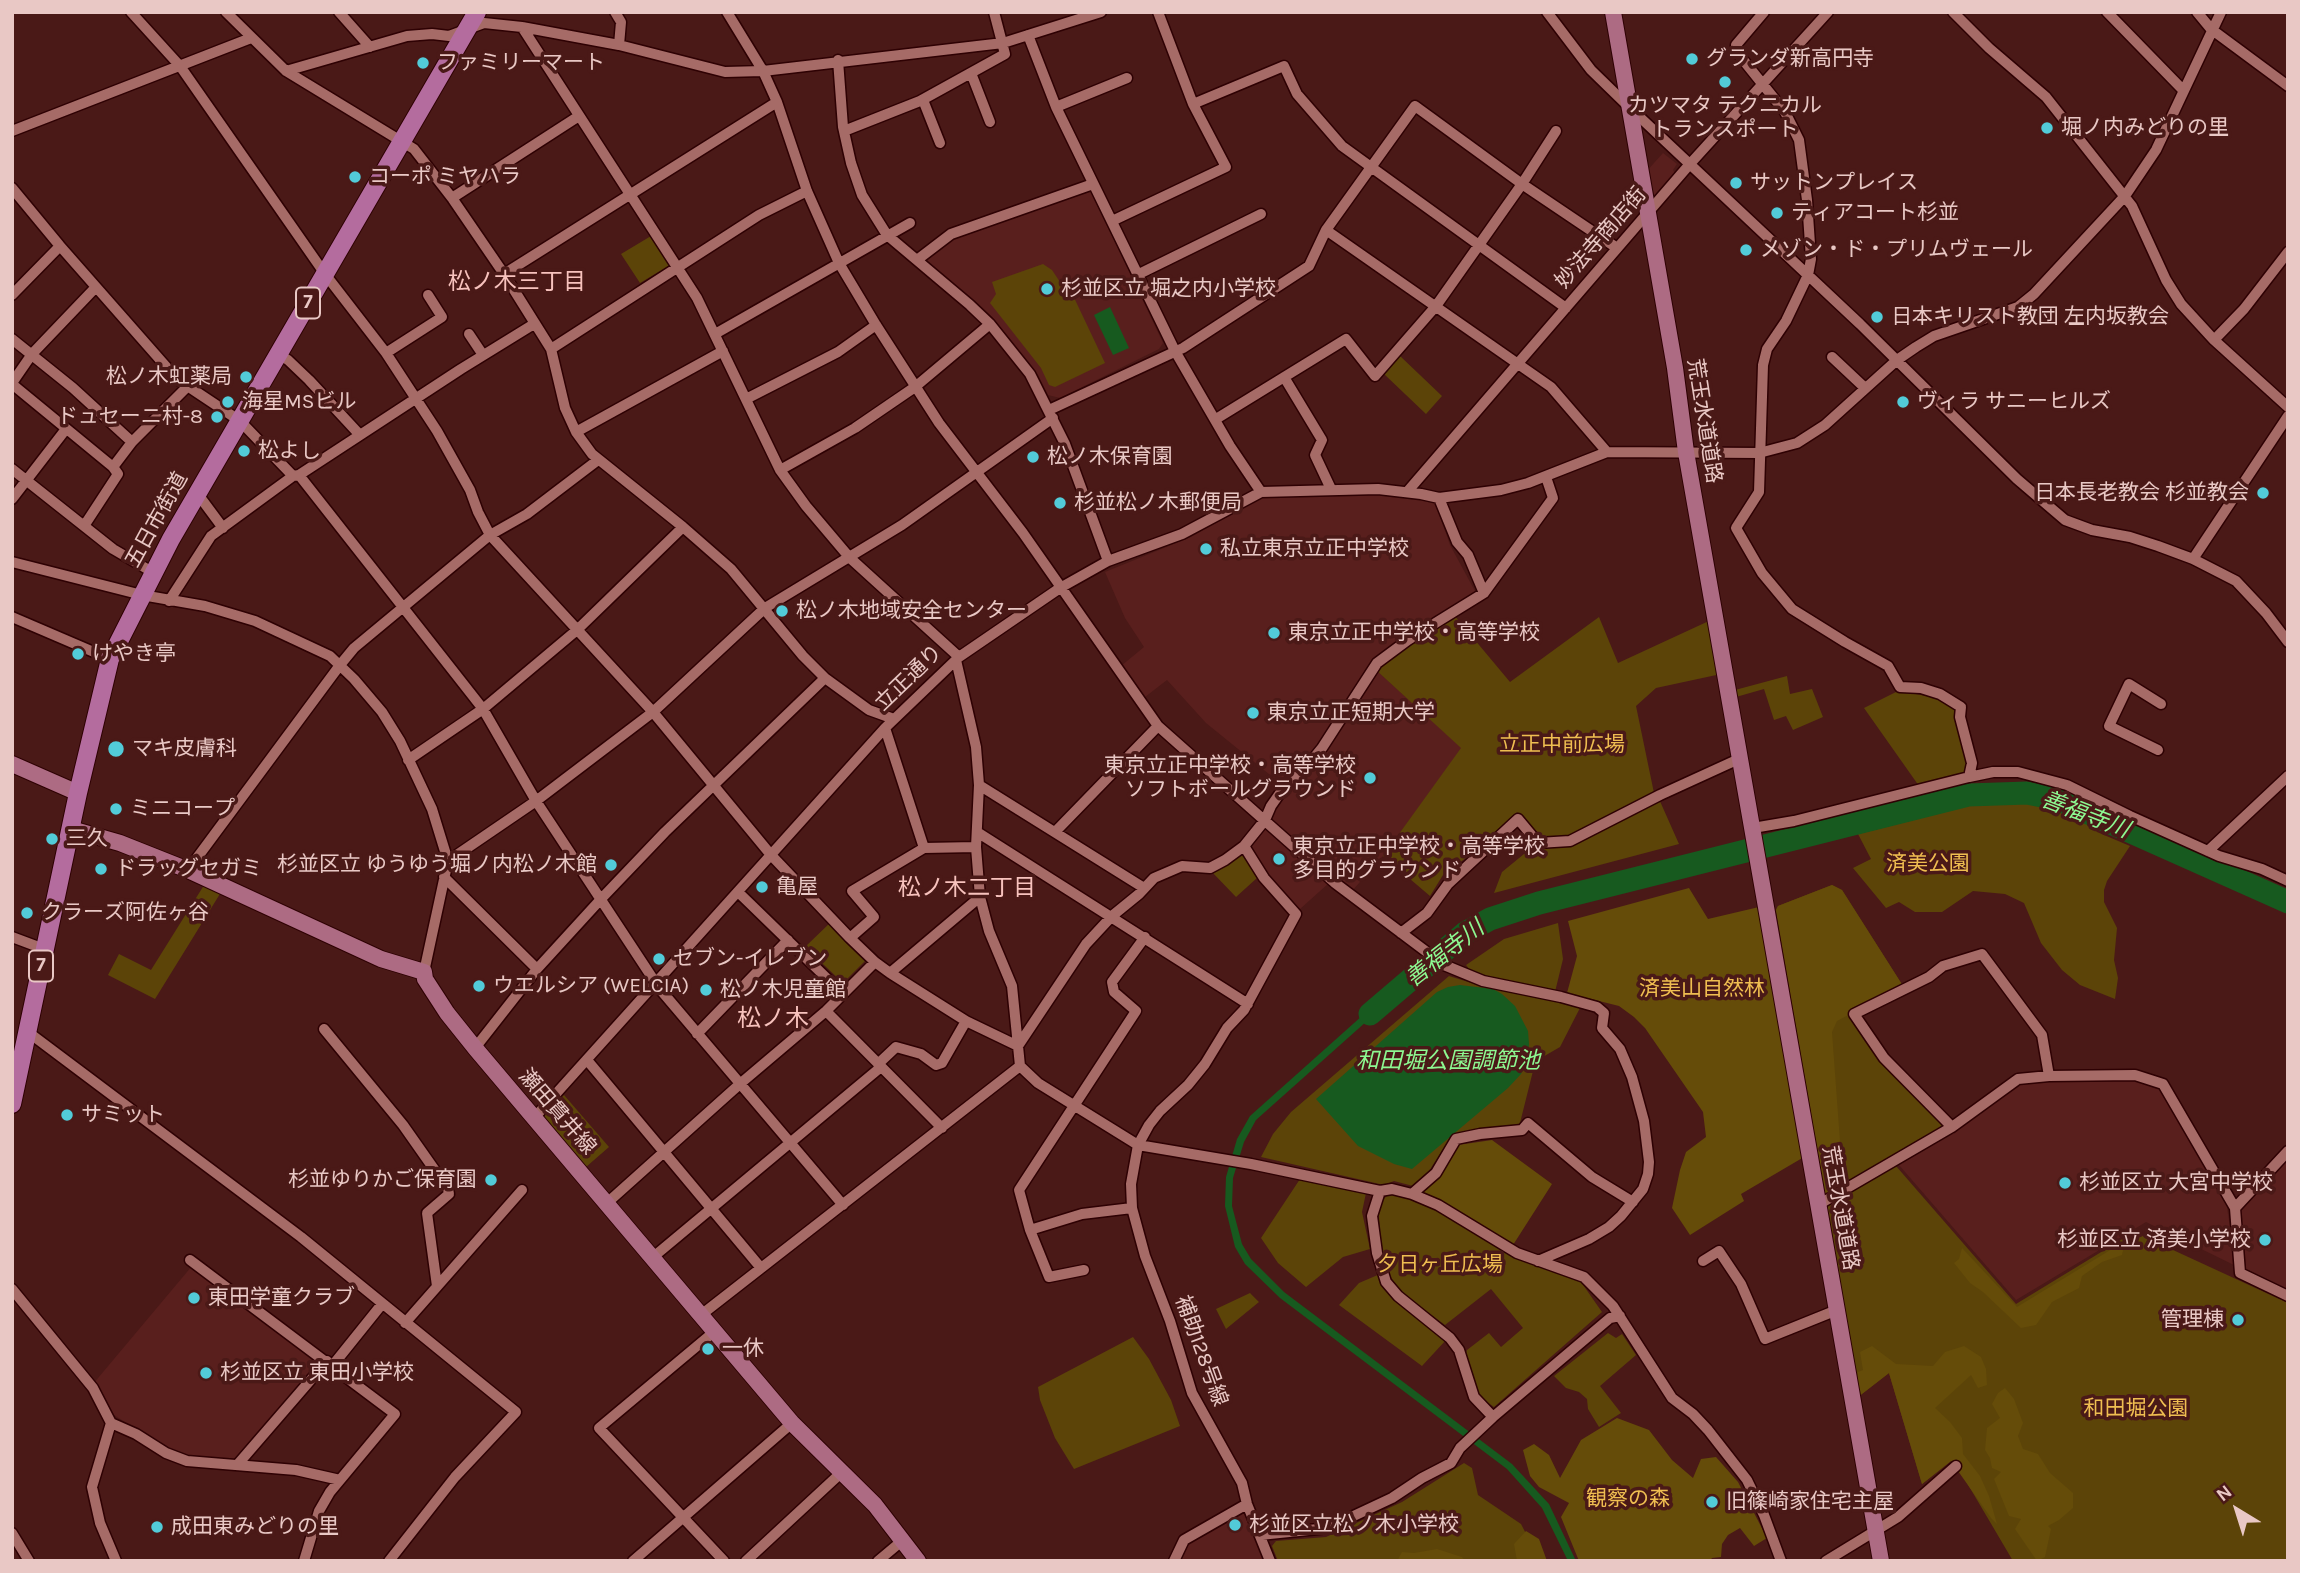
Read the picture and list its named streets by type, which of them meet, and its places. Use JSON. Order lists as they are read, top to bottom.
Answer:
{
  "streets": {
    "main road": [
      "7",
      "荒玉水道道路",
      "五日市街道",
      "瀬田貫井線"
    ],
    "street": ["妙法寺商店街", "立正通り", "補助128号線"]
  },
  "crossings": [
    ["妙法寺商店街", "荒玉水道道路"],
    ["妙法寺商店街", "立正通り"],
    ["立正通り", "瀬田貫井線"]
  ],
  "districts": ["松ノ木三丁目", "松ノ木二丁目", "松ノ木"],
  "water": ["善福寺川", "和田堀公園調節池"],
  "parks": [
    "立正中前広場",
    "済美公園",
    "済美山自然林",
    "夕日ヶ丘広場",
    "和田堀公園",
    "観察の森"
  ],
  "places": [
    "グランダ新高円寺",
    "ファミリーマート",
    "カツマタ テクニカル トランスポート",
    "堀ノ内みどりの里",
    "コーポ ミヤハラ",
    "サットンプレイス",
    "ティアコート杉並",
    "メゾン・ド・プリムヴェール",
    "杉並区立 堀之内小学校",
    "日本キリスト教団 左内坂教会",
    "松ノ木虹薬局",
    "海星MSビル",
    "ヴィラ サニーヒルズ",
    "ドュセーニ村-8",
    "松よし",
    "松ノ木保育園",
    "日本長老教会 杉並教会",
    "杉並松ノ木郵便局",
    "私立東京立正中学校",
    "松ノ木地域安全センター",
    "東京立正中学校・高等学校",
    "けやき亭",
    "東京立正短期大学",
    "マキ皮膚科",
    "東京立正中学校・高等学校 ソフトボールグラウンド",
    "ミニコープ",
    "三久",
    "東京立正中学校・高等学校 多目的グラウンド",
    "杉並区立 ゆうゆう堀ノ内松ノ木館",
    "ドラッグセガミ",
    "亀屋",
    "クラーズ阿佐ヶ谷",
    "セブン-イレブン",
    "ウエルシア (WELCIA)",
    "松ノ木児童館",
    "サミット",
    "杉並ゆりかご保育園",
    "杉並区立 大宮中学校",
    "杉並区立 済美小学校",
    "東田学童クラブ",
    "管理棟",
    "一休",
    "杉並区立 東田小学校",
    "旧篠崎家住宅主屋",
    "杉並区立松ノ木小学校",
    "成田東みどりの里"
  ],
  "north": "top left"
}
